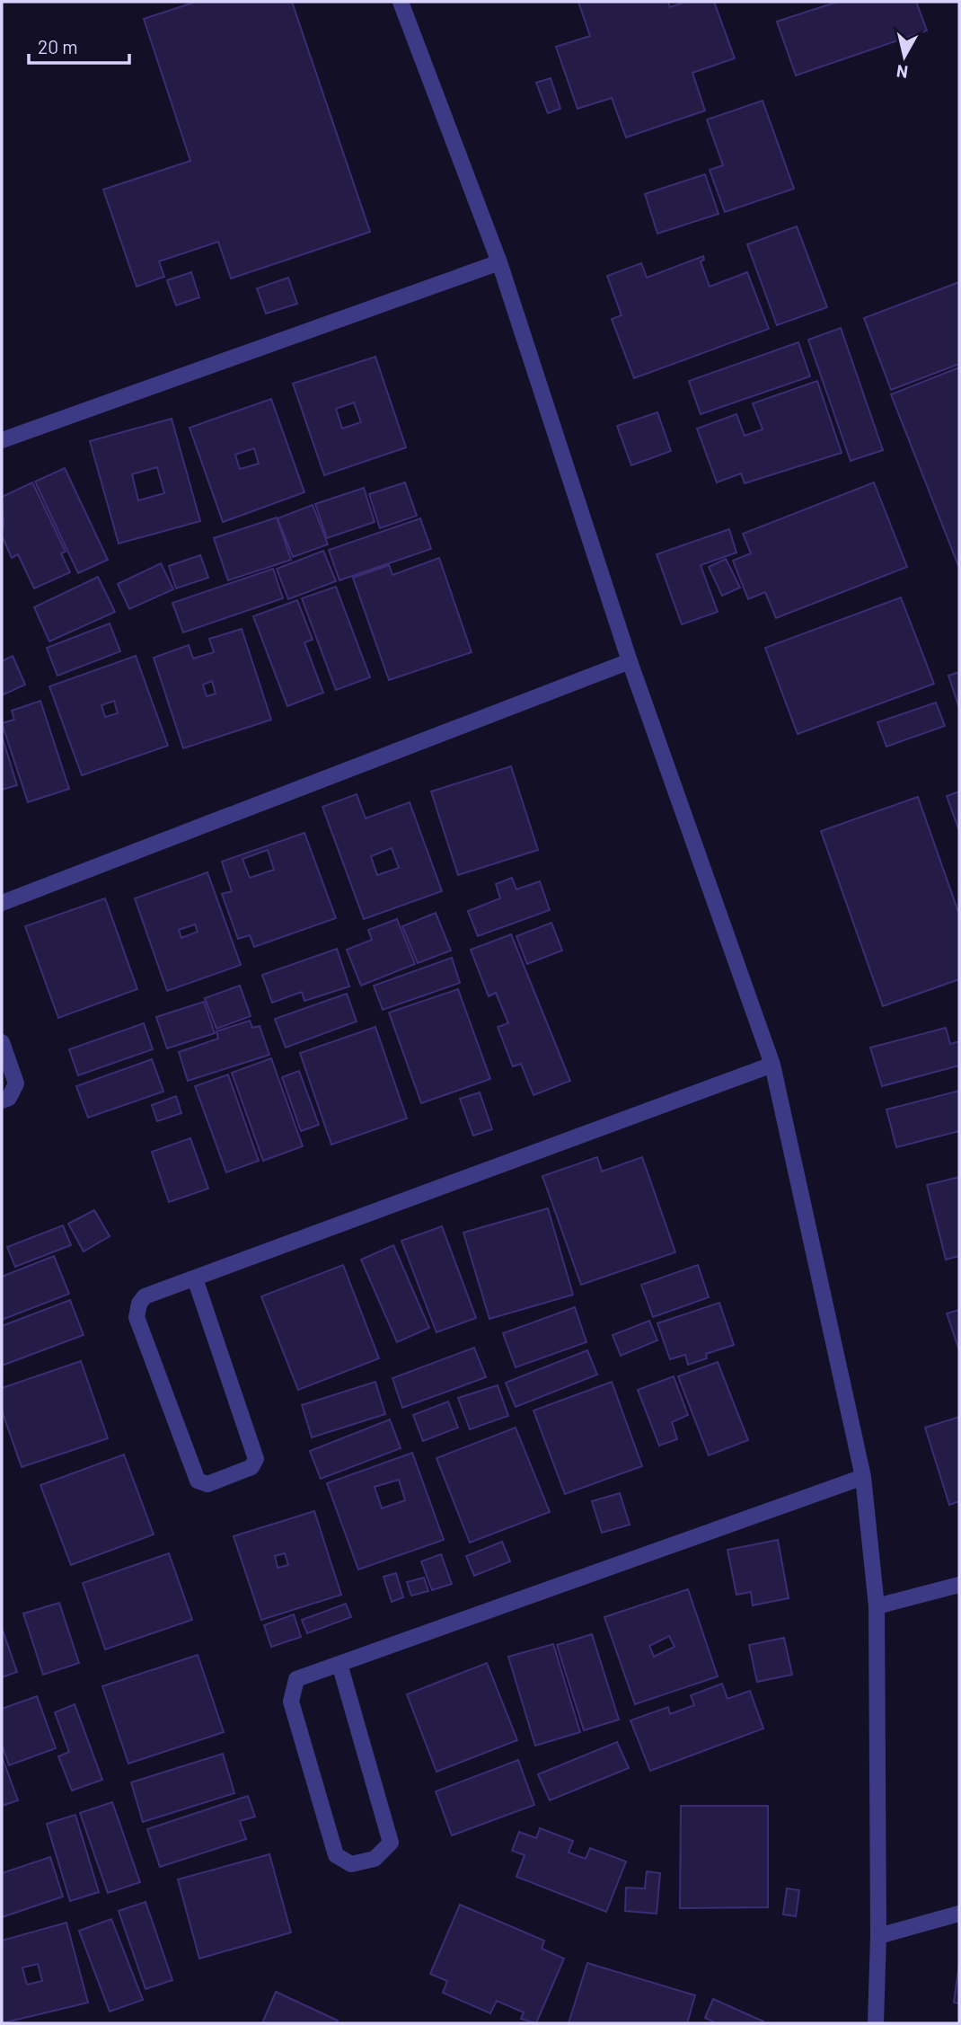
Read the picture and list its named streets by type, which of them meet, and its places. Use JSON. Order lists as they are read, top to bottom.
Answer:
{
  "scale_bar": "20 m",
  "north": "bottom"
}
